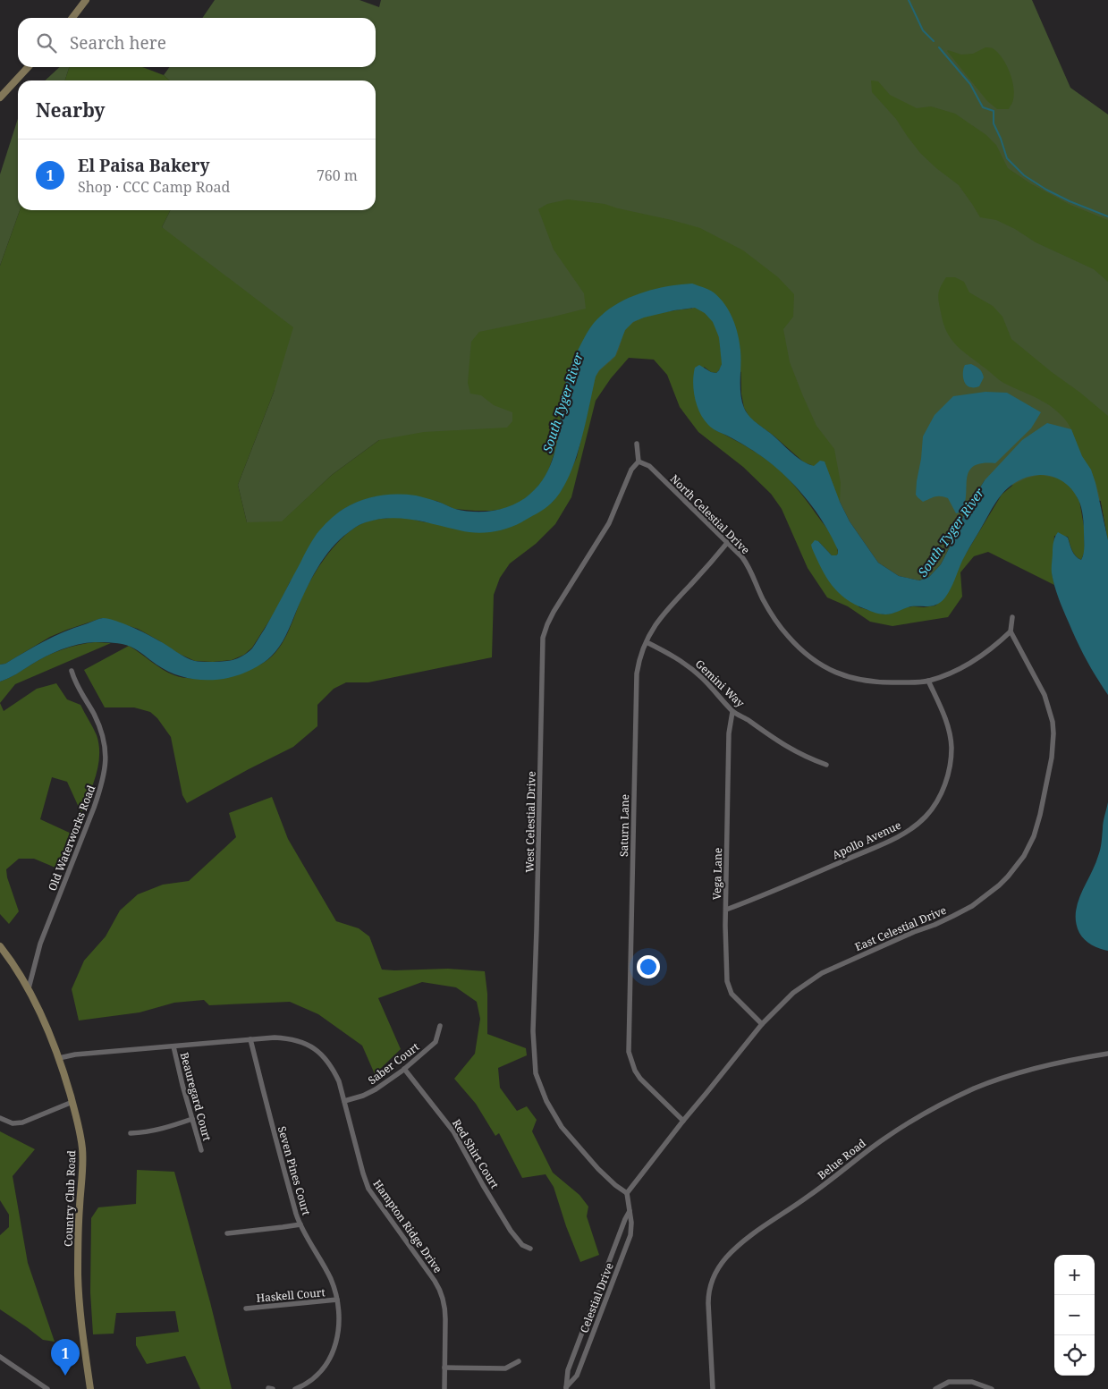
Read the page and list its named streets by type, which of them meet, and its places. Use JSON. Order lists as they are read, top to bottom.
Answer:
{
  "streets": {
    "street": [
      "North Celestial Drive",
      "Gemini Way",
      "West Celestial Drive",
      "Saturn Lane",
      "Old Waterworks Road",
      "Apollo Avenue",
      "Vega Lane",
      "East Celestial Drive",
      "Saber Court",
      "Beauregard Court",
      "Red Shirt Court",
      "Belue Road",
      "Seven Pines Court",
      "Country Club Road",
      "Hampton Ridge Drive",
      "Haskell Court",
      "Celestial Drive"
    ]
  },
  "crossings": [
    ["North Celestial Drive", "West Celestial Drive"],
    ["North Celestial Drive", "Saturn Lane"],
    ["North Celestial Drive", "Apollo Avenue"],
    ["North Celestial Drive", "East Celestial Drive"],
    ["Gemini Way", "Saturn Lane"],
    ["Gemini Way", "Vega Lane"],
    ["West Celestial Drive", "East Celestial Drive"],
    ["West Celestial Drive", "Celestial Drive"],
    ["Saturn Lane", "East Celestial Drive"],
    ["Old Waterworks Road", "Country Club Road"],
    ["Apollo Avenue", "Vega Lane"],
    ["Vega Lane", "East Celestial Drive"],
    ["East Celestial Drive", "Celestial Drive"],
    ["Saber Court", "Red Shirt Court"],
    ["Saber Court", "Hampton Ridge Drive"],
    ["Beauregard Court", "Hampton Ridge Drive"],
    ["Seven Pines Court", "Hampton Ridge Drive"],
    ["Seven Pines Court", "Haskell Court"],
    ["Country Club Road", "Hampton Ridge Drive"]
  ],
  "water": ["South Tyger River"],
  "page": {
    "search": "Search here",
    "heading": "Nearby",
    "list": [
      {
        "mark": "1",
        "name": "El Paisa Bakery",
        "note": "Shop · CCC Camp Road",
        "value": "760 m"
      }
    ],
    "map_buttons": ["+", "−"],
    "pins": "1"
  }
}
